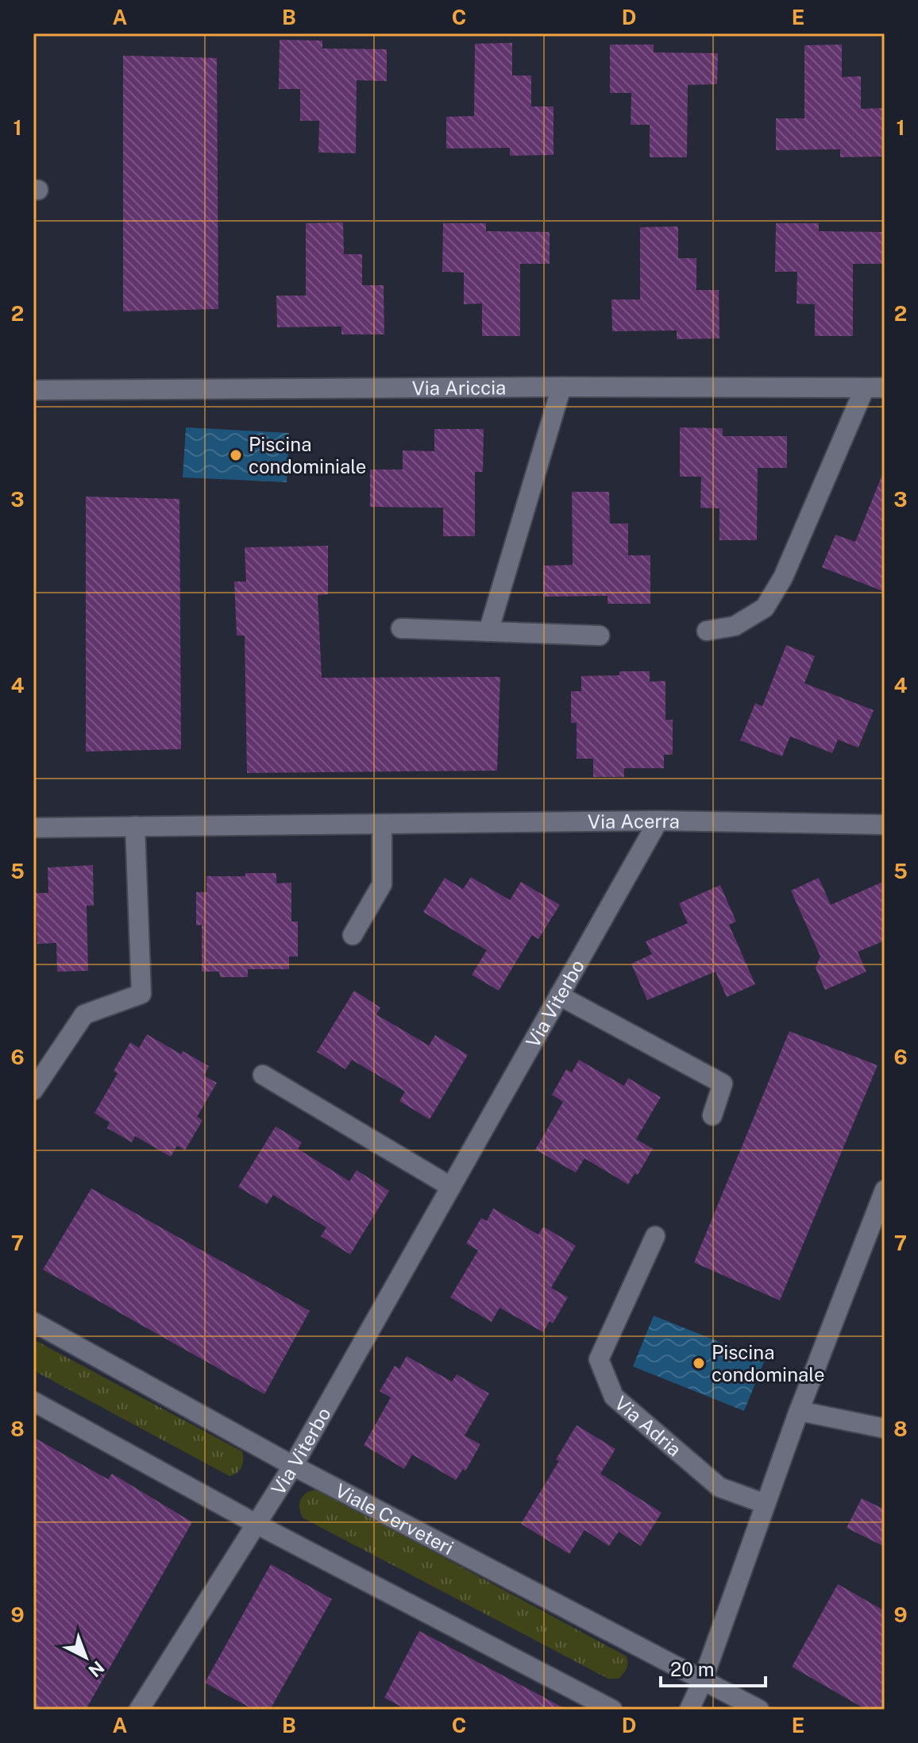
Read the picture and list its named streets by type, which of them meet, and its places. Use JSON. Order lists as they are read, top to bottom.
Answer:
{
  "streets": {
    "street": [
      "Via Ariccia",
      "Via Acerra",
      "Via Viterbo",
      "Via Adria",
      "Viale Cerveteri"
    ]
  },
  "crossings": [
    ["Via Acerra", "Via Viterbo"],
    ["Via Viterbo", "Viale Cerveteri"]
  ],
  "places": ["Piscina condominiale", "Piscina condominale"],
  "scale_bar": "20 m",
  "north": "bottom right",
  "grid": {
    "columns": [
      "A",
      "B",
      "C",
      "D",
      "E"
    ],
    "rows": [
      "1",
      "2",
      "3",
      "4",
      "5",
      "6",
      "7",
      "8",
      "9"
    ]
  }
}
